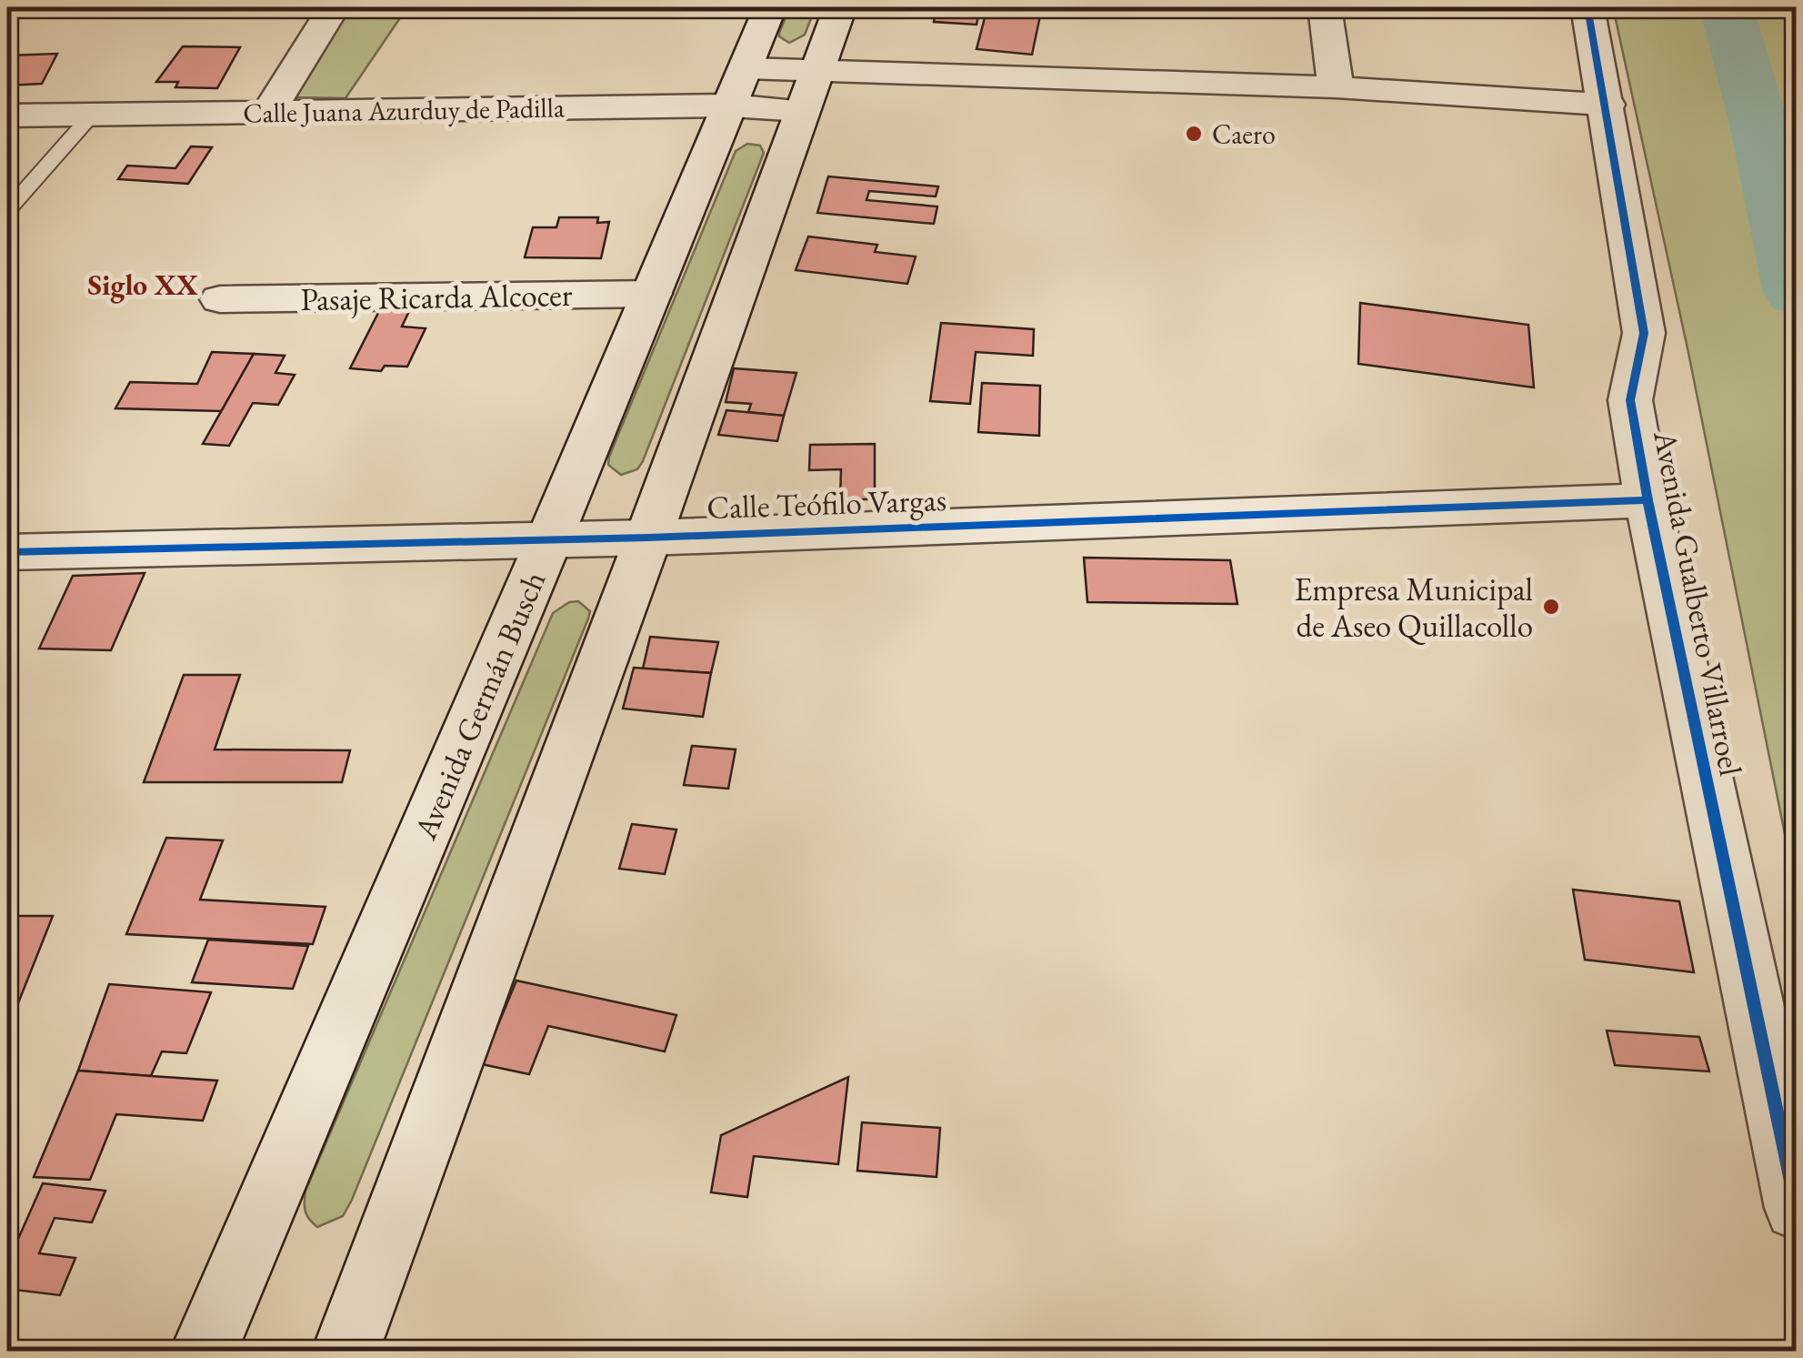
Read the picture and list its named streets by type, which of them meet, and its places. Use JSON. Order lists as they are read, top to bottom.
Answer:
{
  "streets": {
    "street": [
      "Calle Juana Azurduy de Padilla",
      "Pasaje Ricarda Alcocer",
      "Calle Teófilo Vargas",
      "Avenida Gualberto Villarroel",
      "Avenida Germán Busch"
    ]
  },
  "crossings": [
    ["Calle Juana Azurduy de Padilla", "Avenida Gualberto Villarroel"],
    ["Calle Juana Azurduy de Padilla", "Avenida Germán Busch"],
    ["Pasaje Ricarda Alcocer", "Avenida Germán Busch"],
    ["Calle Teófilo Vargas", "Avenida Gualberto Villarroel"],
    ["Calle Teófilo Vargas", "Avenida Germán Busch"]
  ],
  "districts": ["Siglo XX"],
  "places": ["Caero", "Empresa Municipal de Aseo Quillacollo"]
}
